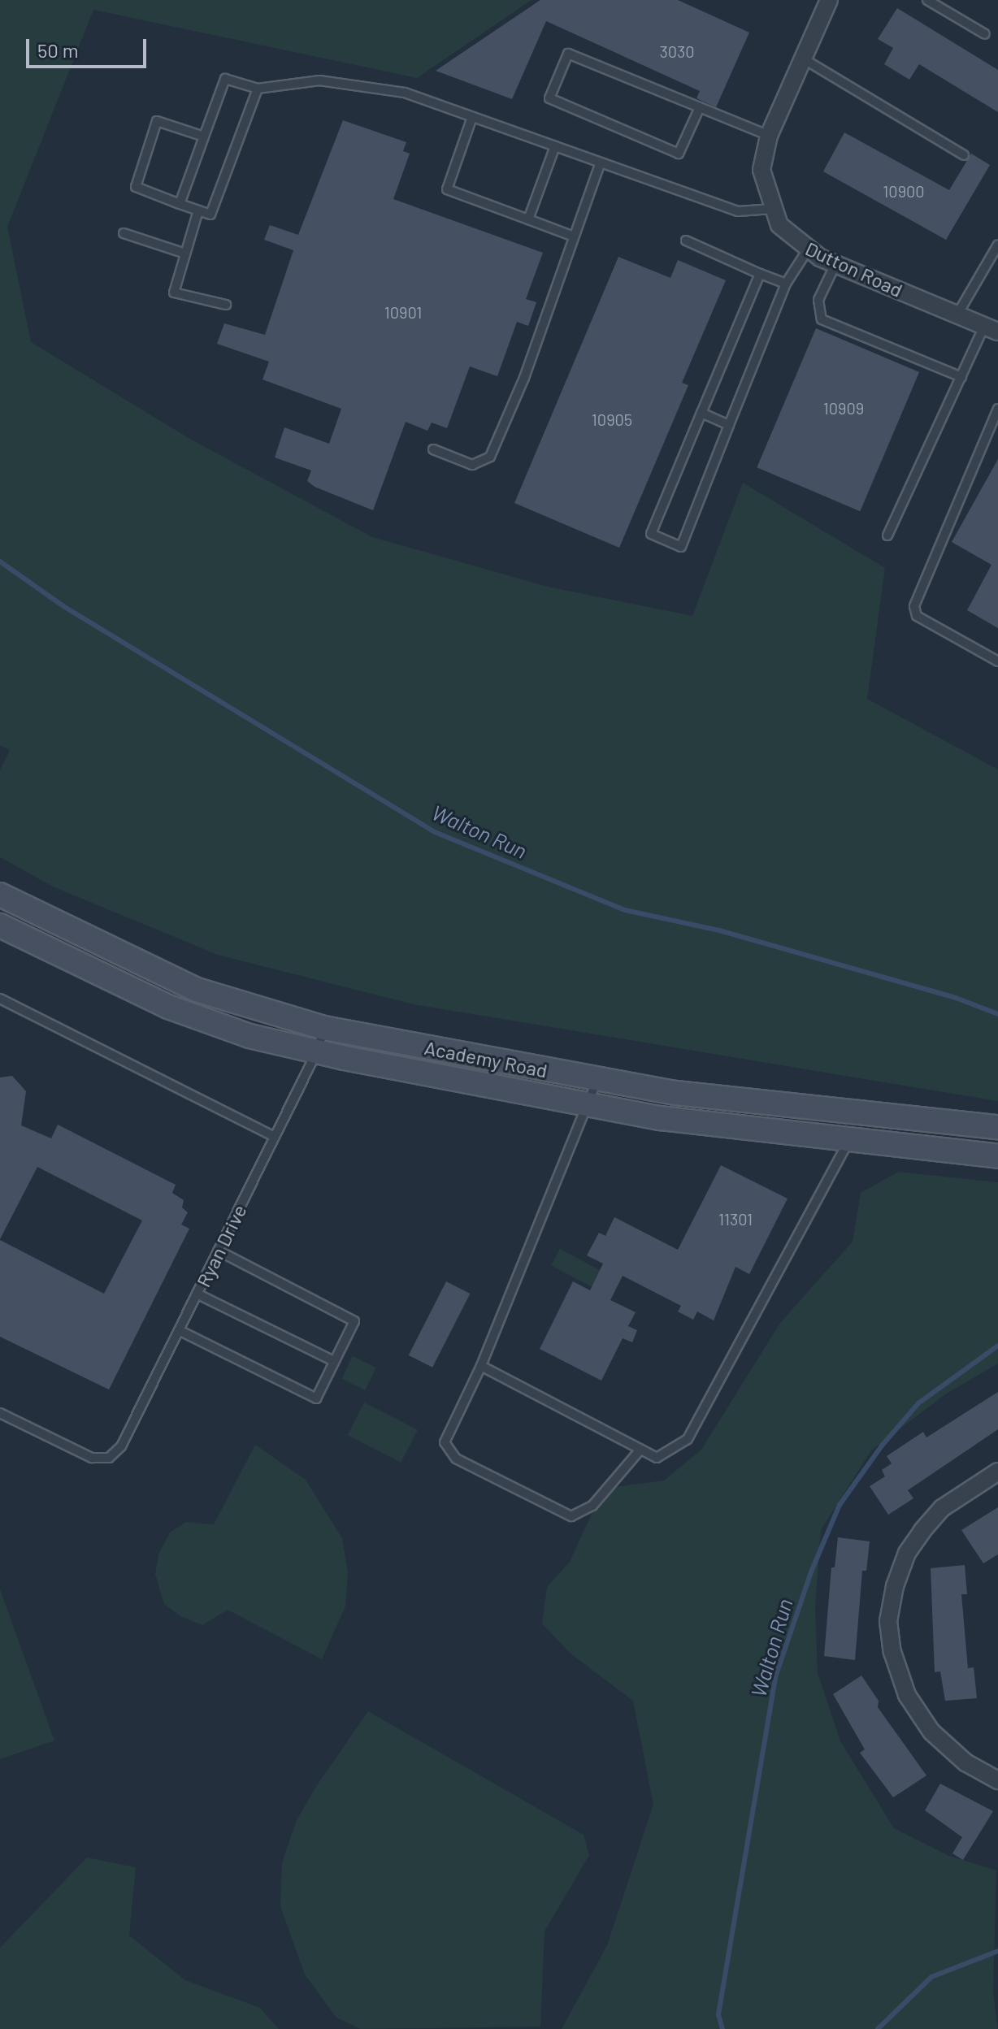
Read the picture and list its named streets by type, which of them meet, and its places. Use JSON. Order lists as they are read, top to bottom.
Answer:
{
  "streets": {
    "main road": ["Academy Road"],
    "street": ["Dutton Road"],
    "lane": ["Ryan Drive"]
  },
  "crossings": [
    ["Academy Road", "Ryan Drive"]
  ],
  "water": ["Walton Run"],
  "house_numbers": [
    "3030",
    "10900",
    "10901",
    "10909",
    "10905",
    "11301"
  ],
  "scale_bar": "50 m"
}
